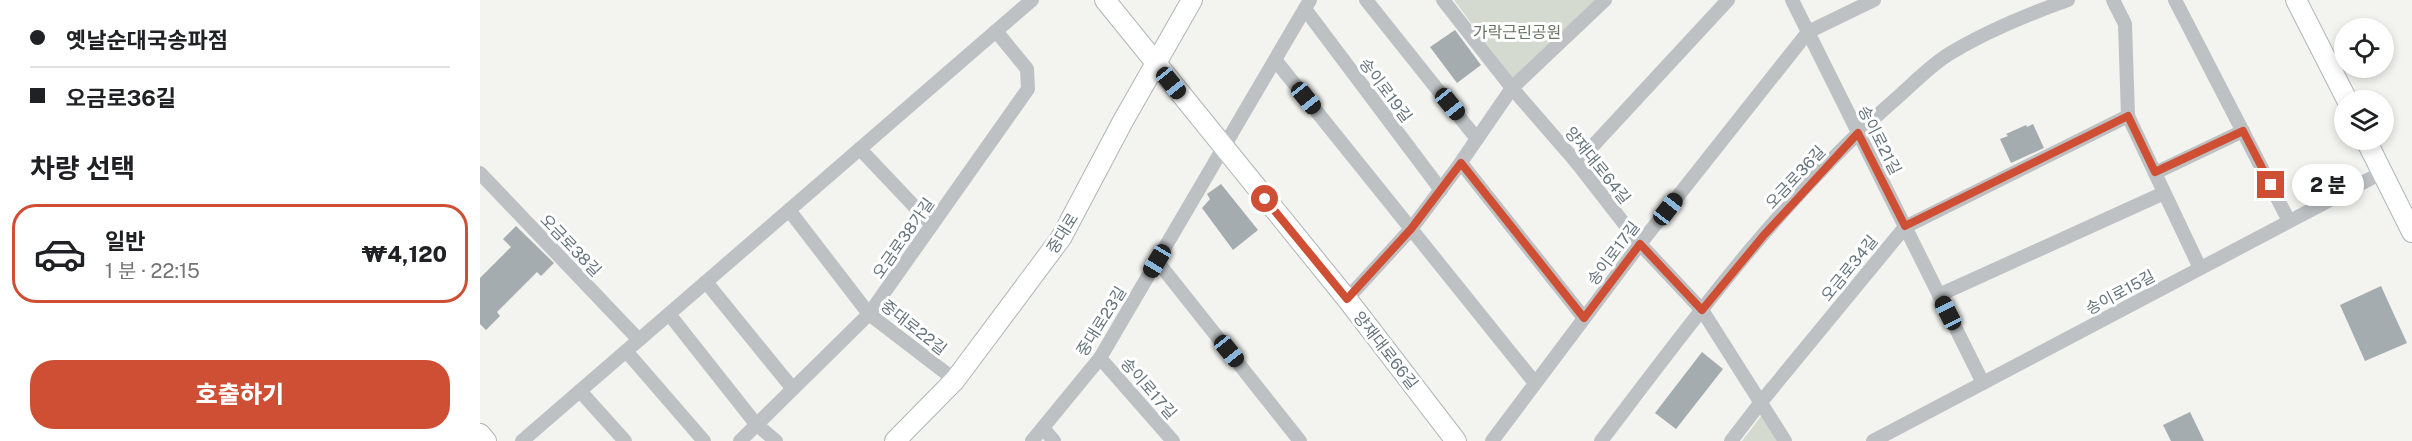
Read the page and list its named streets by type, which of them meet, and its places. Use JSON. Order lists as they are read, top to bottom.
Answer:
{
  "streets": {
    "street": [
      "송이로19길",
      "송이로21길",
      "양재대로64길",
      "오금로36길",
      "중대로",
      "오금로38가길",
      "오금로38길",
      "송이로17길",
      "오금로34길",
      "송이로15길",
      "중대로23길",
      "중대로22길",
      "양재대로66길"
    ]
  },
  "crossings": [
    ["송이로21길", "오금로36길"],
    ["송이로21길", "송이로17길"],
    ["송이로21길", "오금로34길"],
    ["송이로21길", "송이로15길"],
    ["양재대로64길", "오금로36길"],
    ["양재대로64길", "송이로17길"],
    ["양재대로64길", "오금로34길"],
    ["중대로", "중대로22길"],
    ["중대로", "양재대로66길"],
    ["오금로38가길", "중대로22길"],
    ["송이로17길", "중대로23길"],
    ["중대로23길", "양재대로66길"]
  ],
  "parks": ["가락근린공원"],
  "page": {
    "banner": ["옛날순대국송파점", "오금로36길"],
    "heading": "차량 선택",
    "bubble": "2 분",
    "list": [
      {
        "name": "일반",
        "note": "1 분 · 22:15",
        "value": "₩4,120"
      }
    ],
    "buttons": "호출하기"
  }
}
